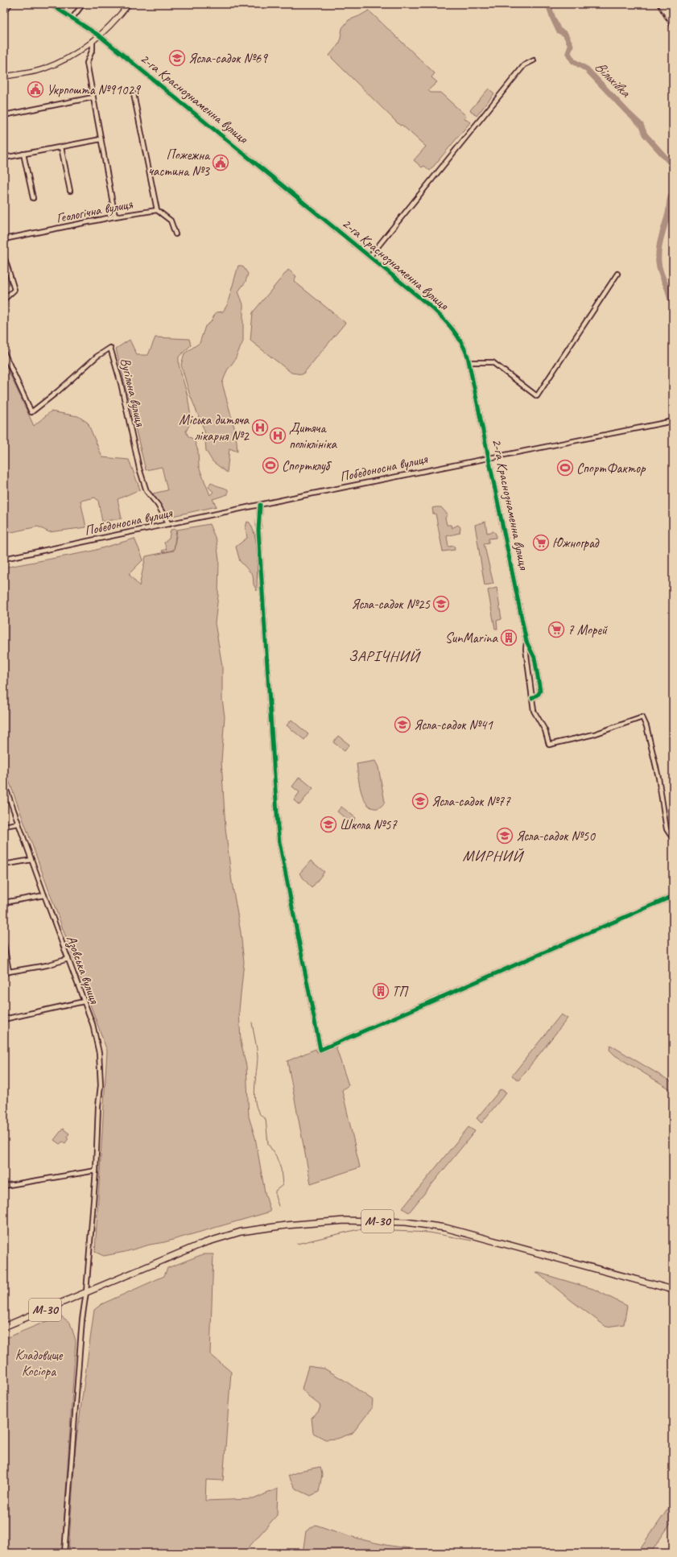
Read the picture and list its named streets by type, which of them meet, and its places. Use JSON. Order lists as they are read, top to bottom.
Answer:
{
  "streets": {
    "highway": ["М-30"],
    "street": [
      "2-га Краснознаменна вулиця",
      "Геологічна вулиця",
      "Вугільна вулиця",
      "Победоносна вулиця",
      "Азовська вулиця"
    ]
  },
  "crossings": [
    ["2-га Краснознаменна вулиця", "Победоносна вулиця"],
    ["Вугільна вулиця", "Победоносна вулиця"],
    ["Азовська вулиця", "М-30"]
  ],
  "districts": ["ЗАРІЧНИЙ", "МИРНИЙ"],
  "water": ["Вільхівка"],
  "parks": ["Кладовище Косіора"],
  "places": {
    "school or university": [
      "Ясла-садок №69",
      "Ясла-садок №25",
      "Ясла-садок №41",
      "Ясла-садок №77",
      "Школа №57",
      "Ясла-садок №50"
    ],
    "public building": ["Укрпошта №91029", "Пожежна частина №3"],
    "hospital": ["Міська дитяча лікарня №2", "Дитяча поліклініка"],
    "sports": ["Спортклуб", "СпортФактор"],
    "supermarket": ["Южноград", "7 Морей"],
    "building": ["SunMarina", "ТП"]
  }
}
